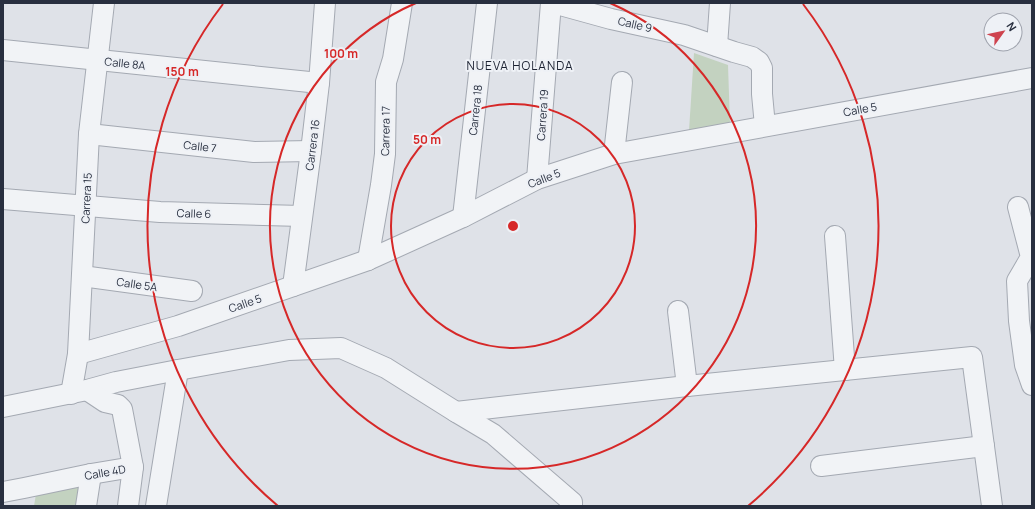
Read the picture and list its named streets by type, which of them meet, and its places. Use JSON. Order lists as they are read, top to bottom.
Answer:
{
  "streets": {
    "street": [
      "Calle 9",
      "Calle 8A",
      "Calle 5",
      "Carrera 18",
      "Carrera 19",
      "Carrera 17",
      "Carrera 16",
      "Calle 7",
      "Carrera 15",
      "Calle 6",
      "Calle 5A",
      "Calle 4D"
    ]
  },
  "crossings": [
    ["Calle 9", "Calle 5"],
    ["Calle 9", "Carrera 19"],
    ["Calle 8A", "Carrera 16"],
    ["Calle 8A", "Carrera 15"],
    ["Calle 5", "Carrera 18"],
    ["Calle 5", "Carrera 19"],
    ["Calle 5", "Carrera 17"],
    ["Calle 5", "Carrera 16"],
    ["Calle 5", "Carrera 15"],
    ["Carrera 16", "Calle 7"],
    ["Carrera 16", "Calle 6"],
    ["Calle 7", "Carrera 15"],
    ["Carrera 15", "Calle 6"],
    ["Carrera 15", "Calle 5A"],
    ["Carrera 15", "Calle 4D"]
  ],
  "districts": ["NUEVA HOLANDA"],
  "north": "top right",
  "rings": ["100 m", "150 m", "50 m"]
}
